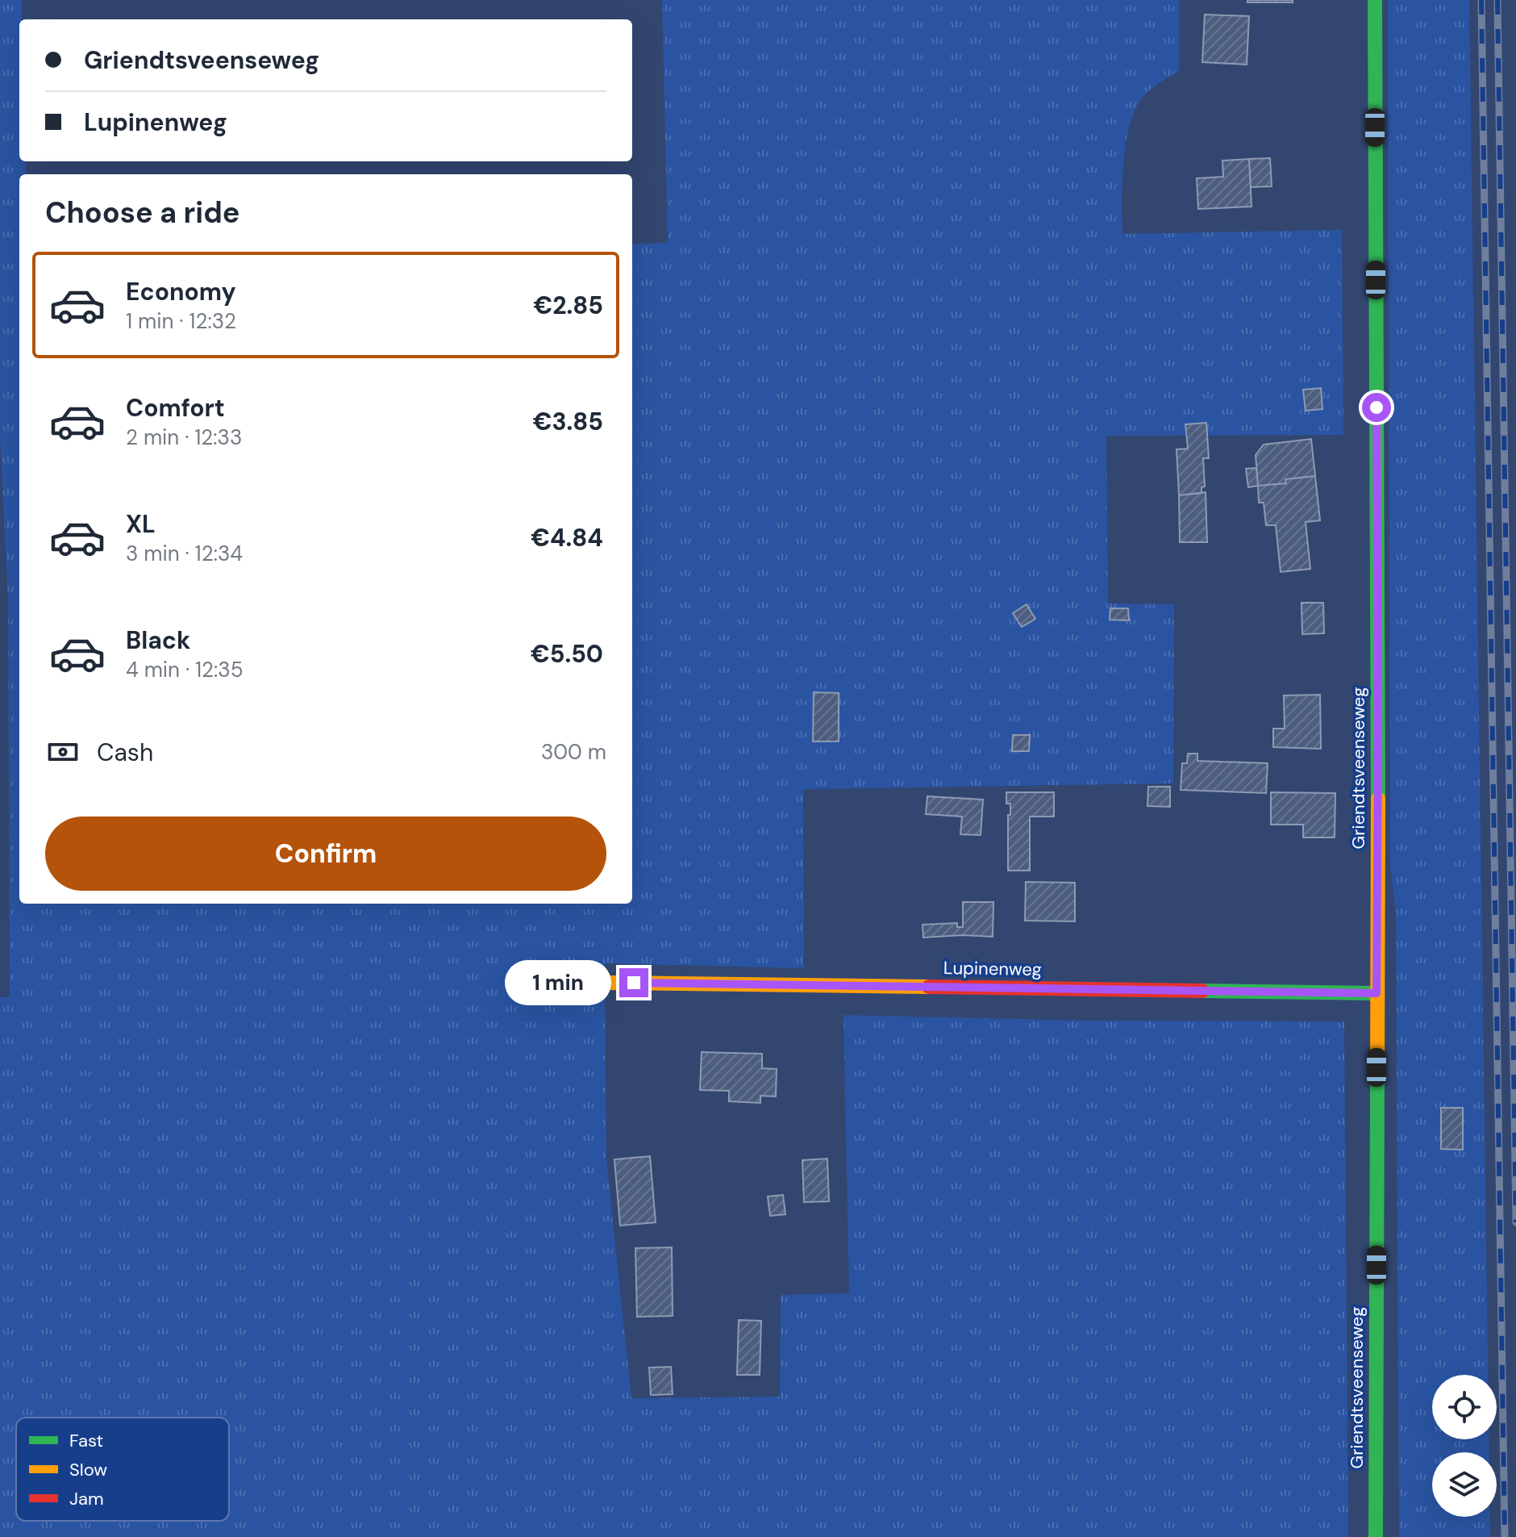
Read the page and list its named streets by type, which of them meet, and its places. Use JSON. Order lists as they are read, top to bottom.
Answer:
{
  "streets": {
    "street": ["Griendtsveenseweg", "Lupinenweg"]
  },
  "crossings": [
    ["Griendtsveenseweg", "Lupinenweg"]
  ],
  "legend": ["Fast", "Slow", "Jam"],
  "page": {
    "banner": ["Griendtsveenseweg", "Lupinenweg"],
    "heading": "Choose a ride",
    "list": [
      {
        "name": "Economy",
        "note": "1 min · 12:32",
        "value": "€2.85"
      },
      {
        "name": "Comfort",
        "note": "2 min · 12:33",
        "value": "€3.85"
      },
      {
        "name": "XL",
        "note": "3 min · 12:34",
        "value": "€4.84"
      },
      {
        "name": "Black",
        "note": "4 min · 12:35",
        "value": "€5.50"
      }
    ],
    "pay": ["Cash", "300 m"],
    "buttons": "Confirm",
    "bubble": "1 min"
  }
}
